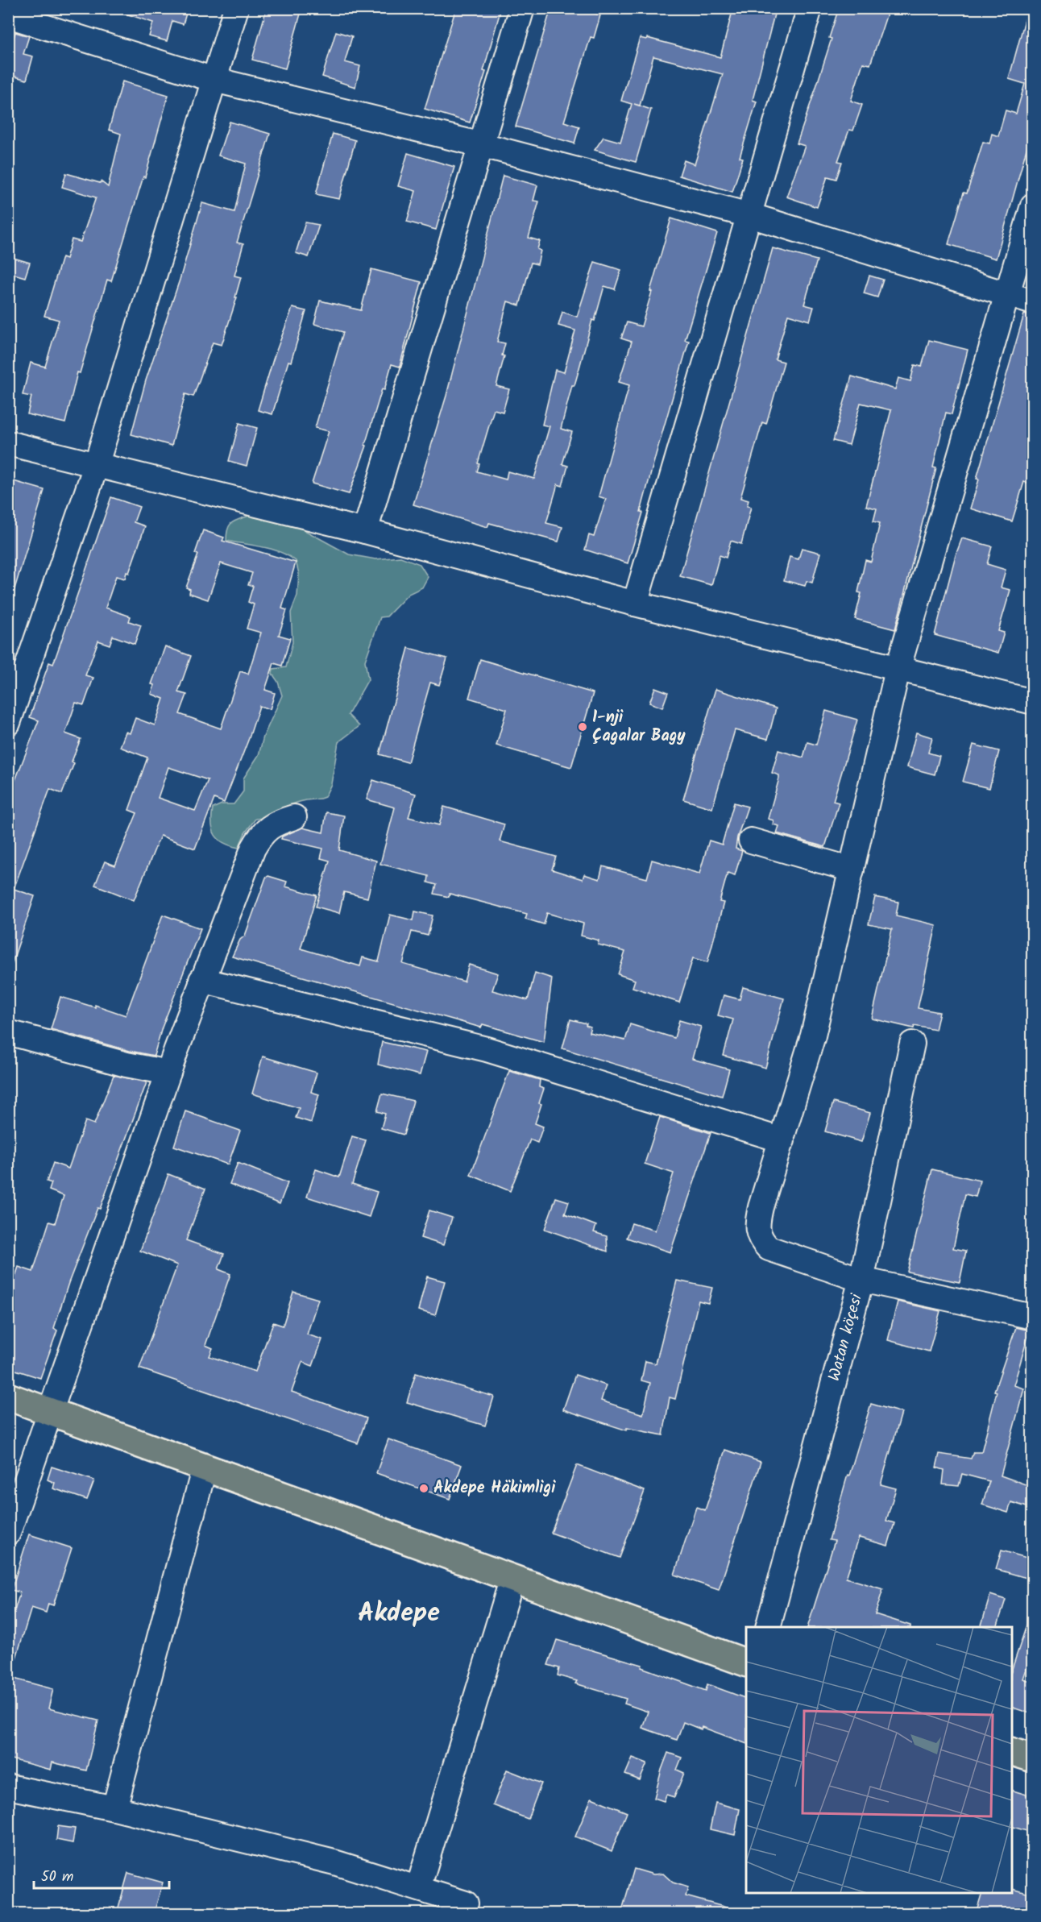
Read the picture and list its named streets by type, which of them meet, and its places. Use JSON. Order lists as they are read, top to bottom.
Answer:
{
  "streets": {
    "street": ["Watan köçesi"]
  },
  "districts": ["Akdepe"],
  "places": ["1-nji Çagalar Bagy", "Akdepe Häkimligi"],
  "scale_bar": "50 m"
}
